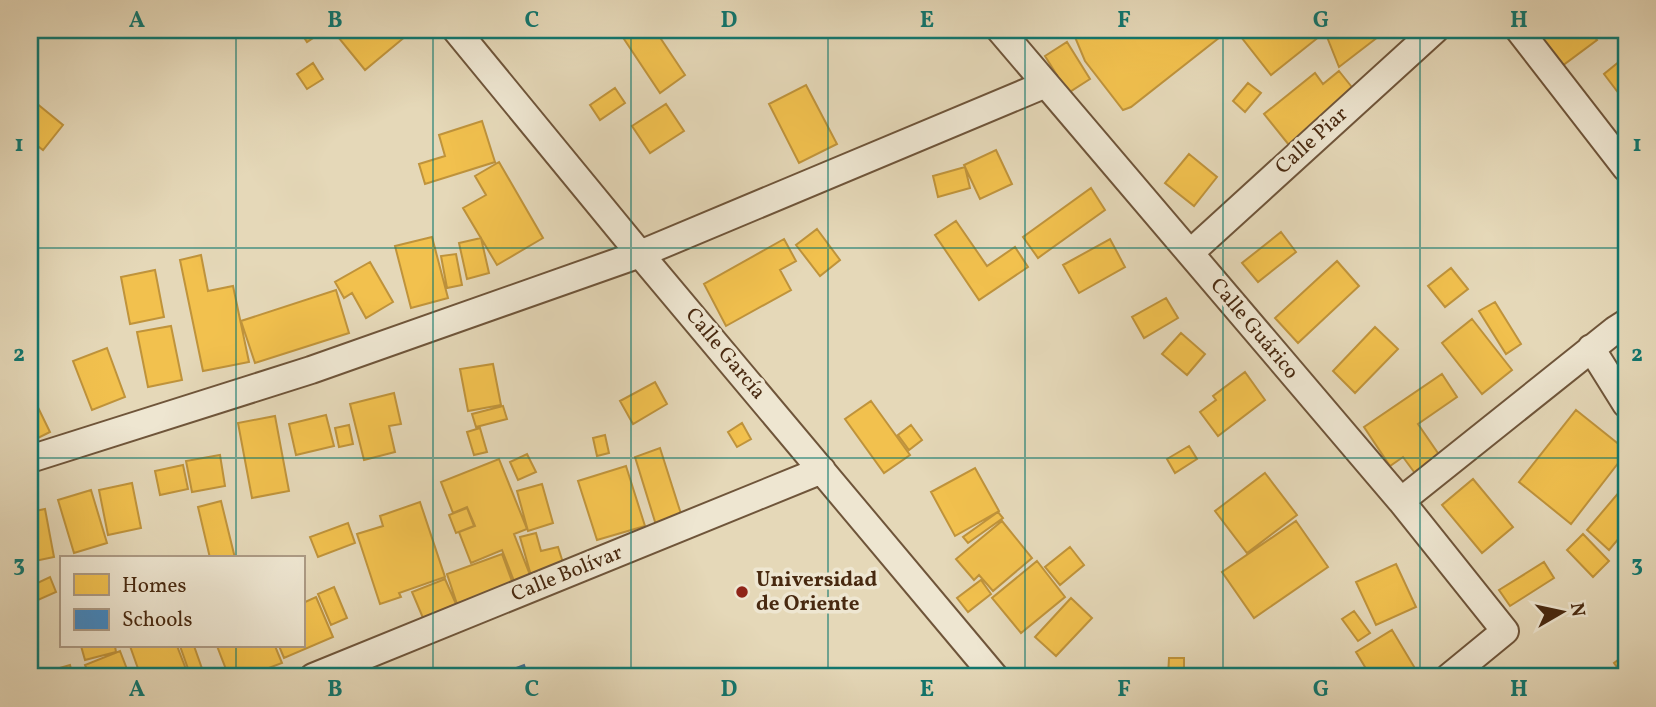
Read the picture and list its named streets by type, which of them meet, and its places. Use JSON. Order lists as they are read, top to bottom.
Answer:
{
  "streets": {
    "street": [
      "Calle Piar",
      "Calle Guárico",
      "Calle García",
      "Calle Bolívar"
    ]
  },
  "crossings": [
    ["Calle Piar", "Calle Guárico"],
    ["Calle García", "Calle Bolívar"]
  ],
  "places": ["Universidad de Oriente"],
  "legend": ["Homes", "Schools"],
  "north": "right",
  "grid": {
    "columns": [
      "A",
      "B",
      "C",
      "D",
      "E",
      "F",
      "G",
      "H"
    ],
    "rows": ["1", "2", "3"]
  }
}
